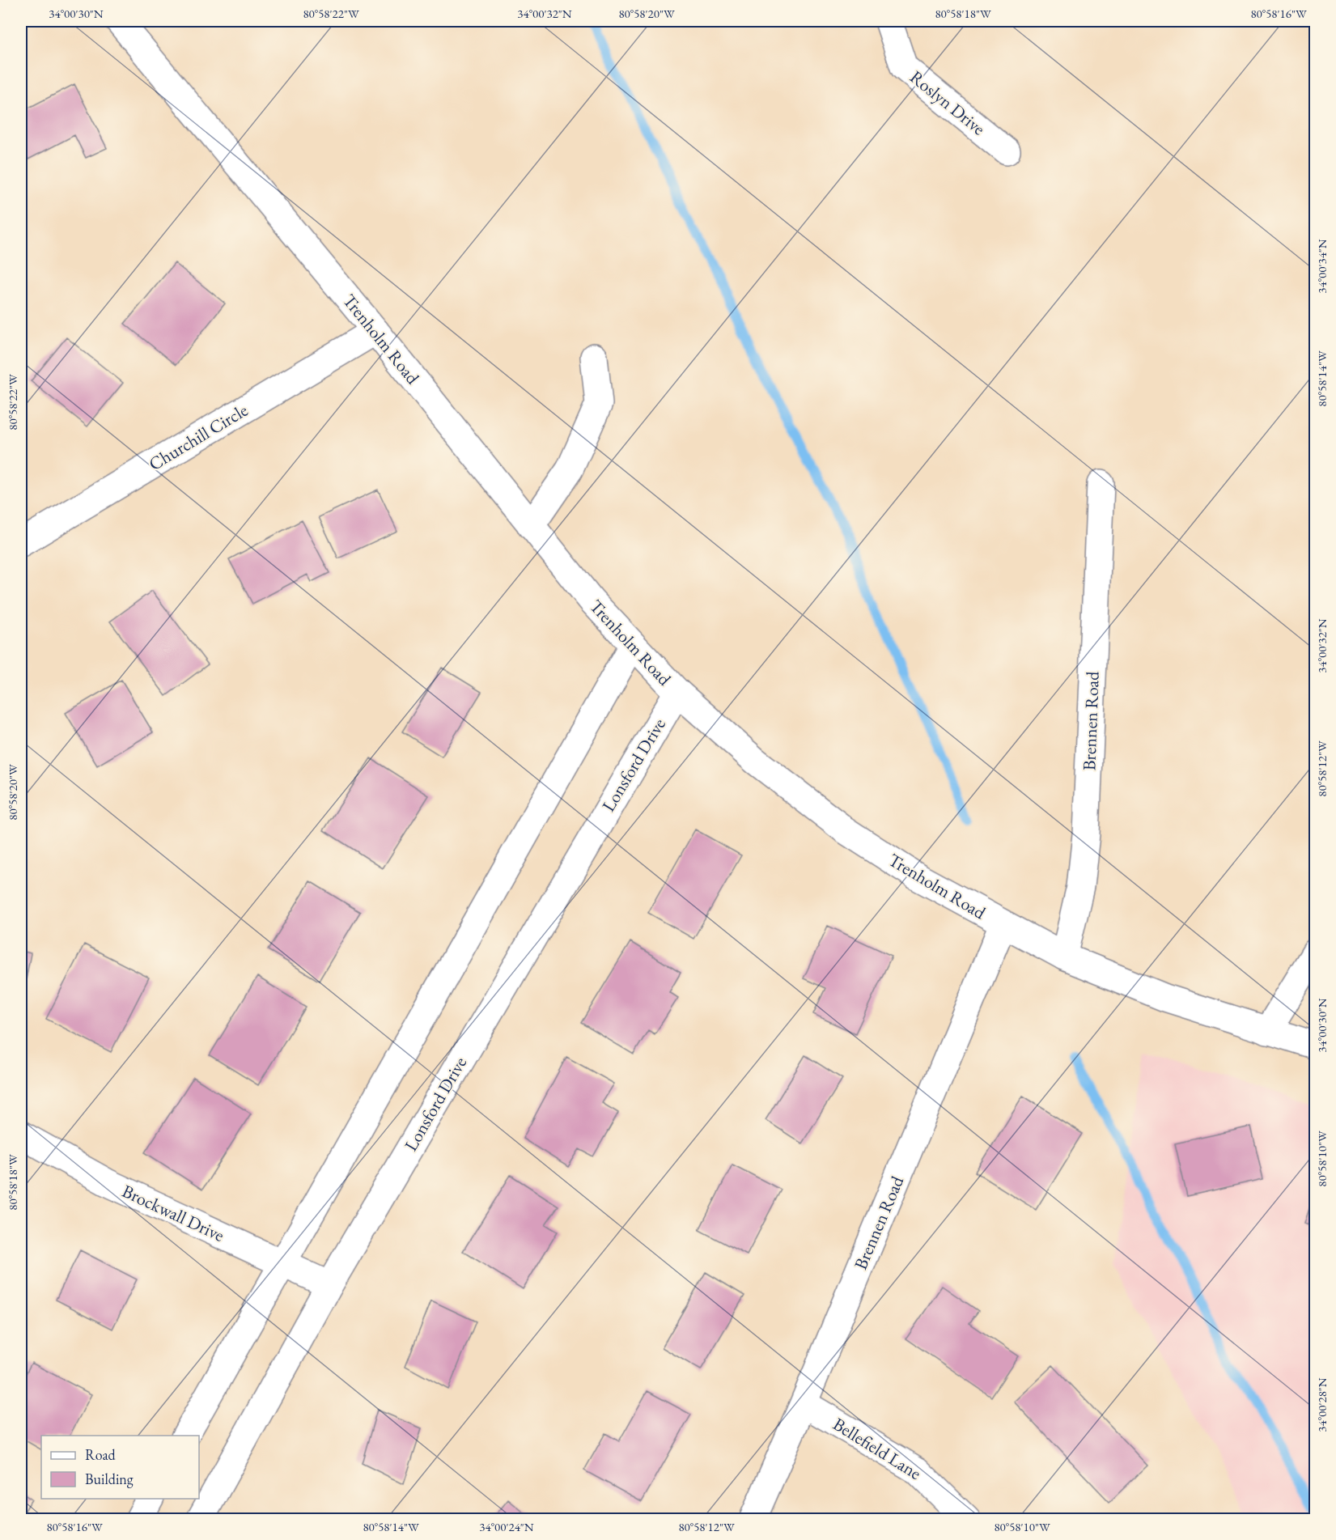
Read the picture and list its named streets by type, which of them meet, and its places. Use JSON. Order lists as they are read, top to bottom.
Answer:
{
  "streets": {
    "street": [
      "Roslyn Drive",
      "Trenholm Road",
      "Churchill Circle",
      "Brennen Road",
      "Lonsford Drive",
      "Brockwall Drive",
      "Bellefield Lane"
    ]
  },
  "crossings": [
    ["Trenholm Road", "Churchill Circle"],
    ["Trenholm Road", "Brennen Road"],
    ["Trenholm Road", "Lonsford Drive"],
    ["Brennen Road", "Bellefield Lane"],
    ["Lonsford Drive", "Brockwall Drive"]
  ],
  "legend": ["Road", "Building"],
  "coordinates": [
    "34°00'30\"N",
    "80°58'22\"W",
    "34°00'32\"N",
    "80°58'20\"W",
    "80°58'18\"W",
    "80°58'16\"W",
    "34°00'34\"N",
    "80°58'14\"W",
    "80°58'12\"W",
    "80°58'10\"W",
    "34°00'28\"N",
    "34°00'24\"N"
  ]
}
